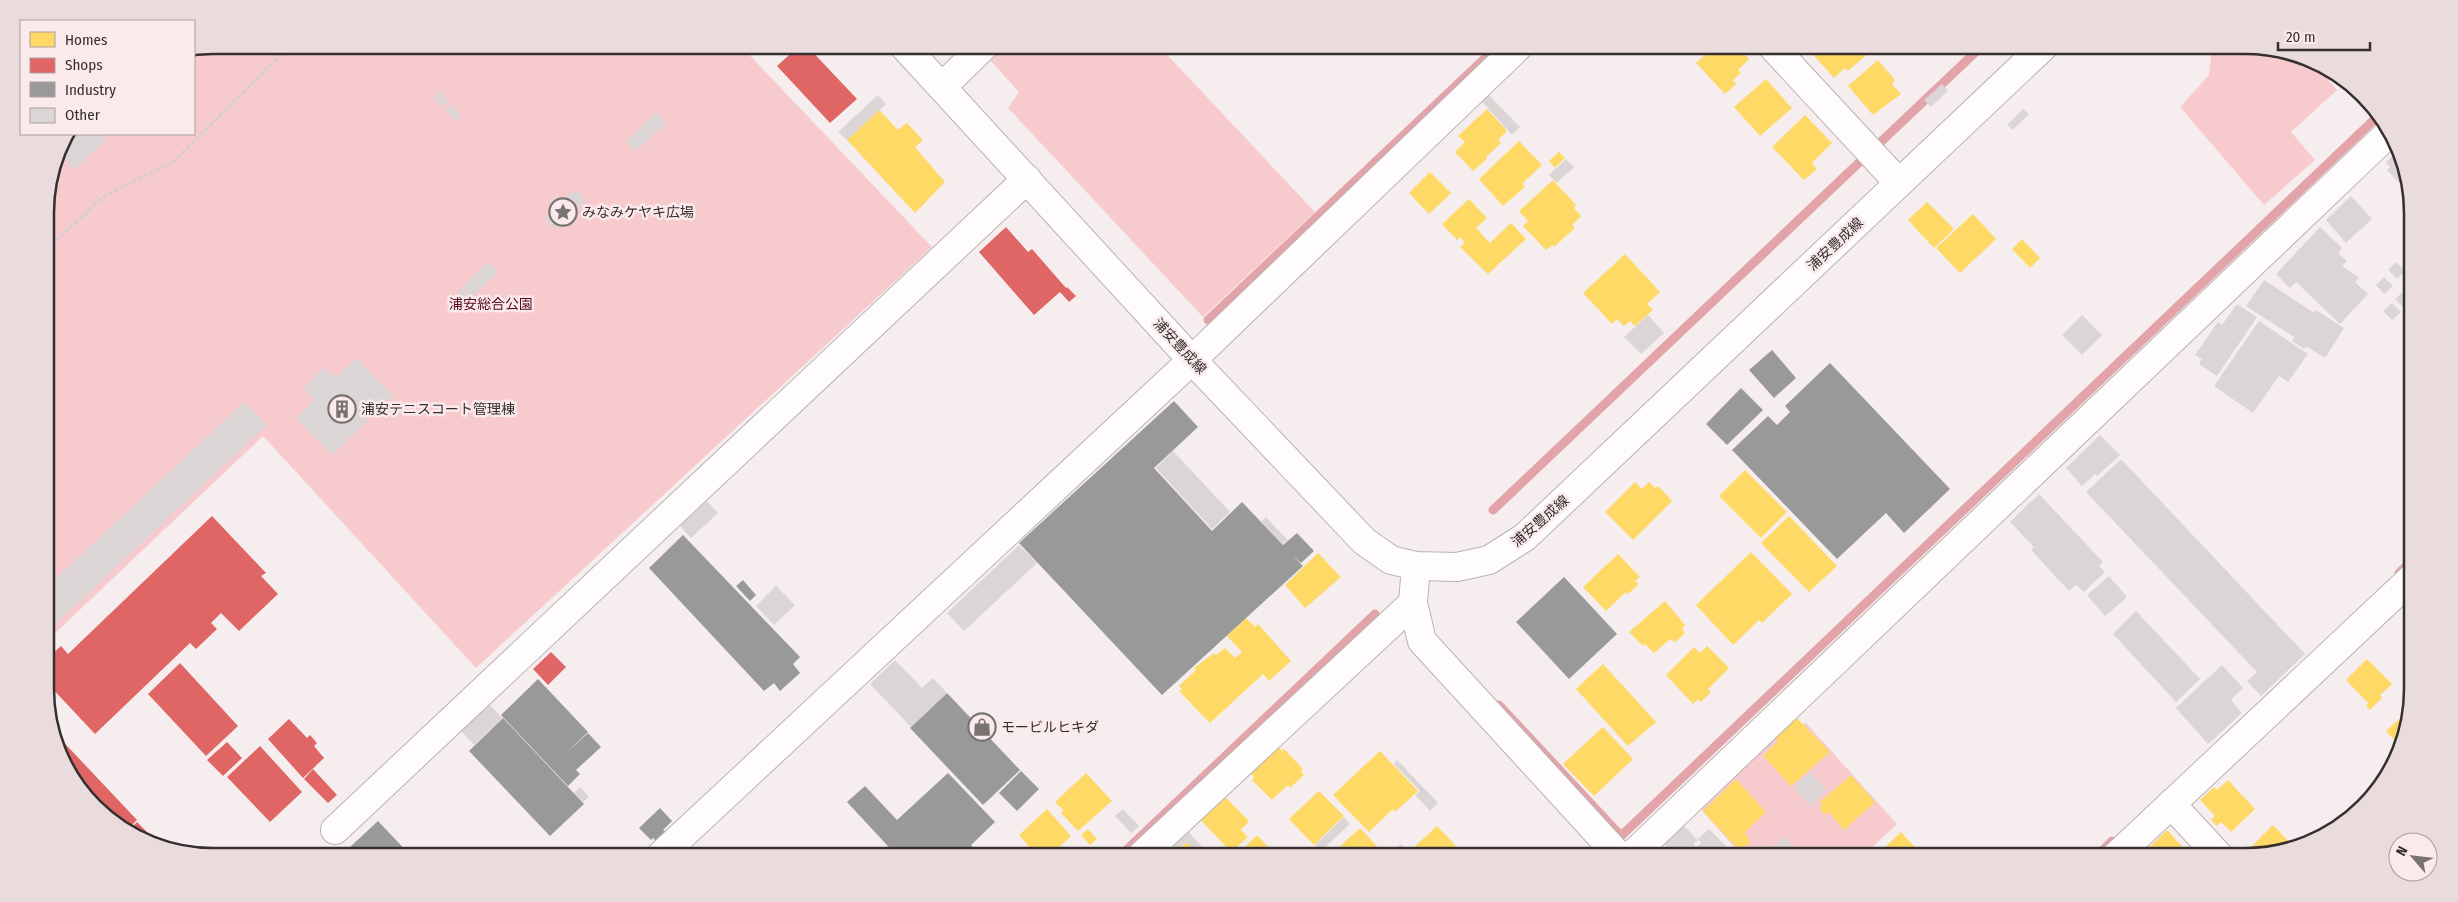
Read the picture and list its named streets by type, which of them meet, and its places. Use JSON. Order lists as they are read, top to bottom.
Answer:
{
  "streets": {
    "street": ["浦安豊成線"]
  },
  "parks": ["浦安総合公園"],
  "places": {
    "place": ["みなみケヤキ広場"],
    "building": ["浦安テニスコート管理棟"],
    "shop": ["モービルヒキダ"]
  },
  "legend": [
    "Homes",
    "Shops",
    "Industry",
    "Other"
  ],
  "scale_bar": "20 m",
  "north": "top left"
}
